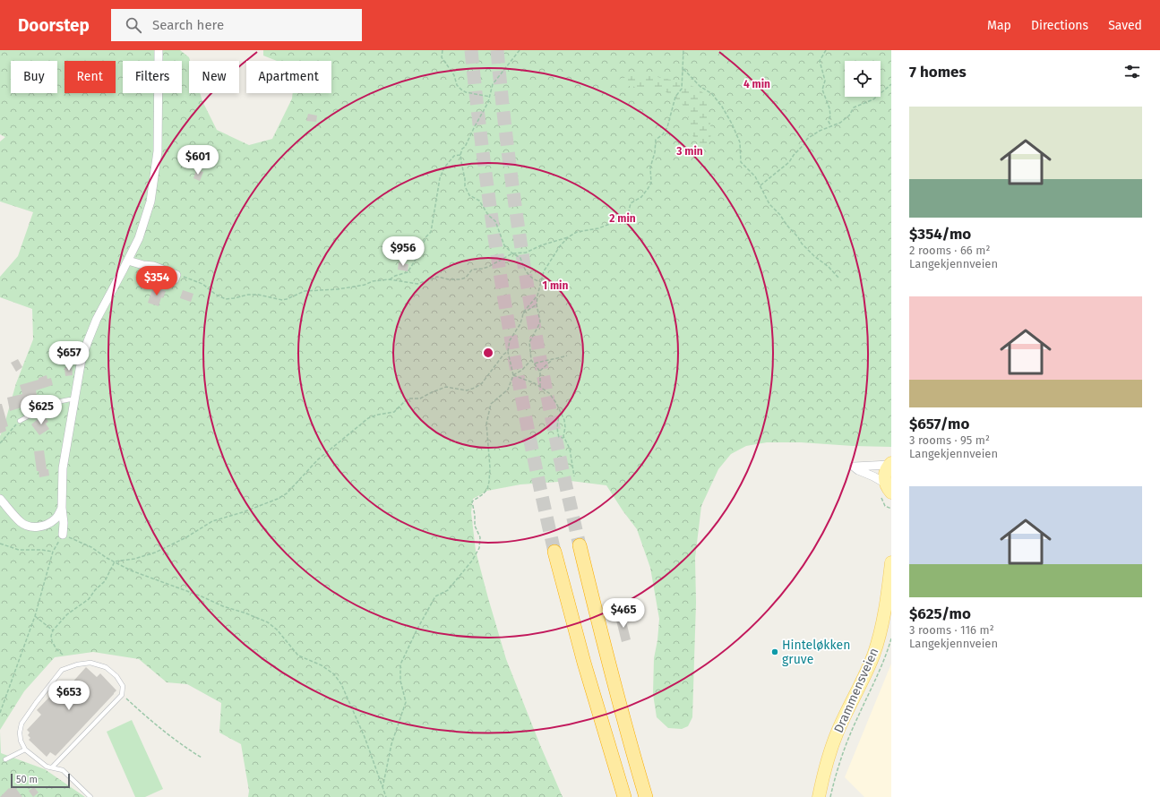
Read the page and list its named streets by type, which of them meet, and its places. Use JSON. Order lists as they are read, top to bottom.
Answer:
{
  "streets": {
    "main road": ["Drammensveien"]
  },
  "places": ["Hinteløkken gruve"],
  "scale_bar": "50 m",
  "page": {
    "header": "Doorstep",
    "search": "Search here",
    "nav": ["Map", "Directions", "Saved"],
    "heading": "7 homes",
    "chip": [
      "Buy",
      "Rent",
      "Filters",
      "New",
      "Apartment"
    ],
    "list": [
      {
        "name": "$354/mo",
        "note": "2 rooms · 66 m² · Langekjennveien"
      },
      {
        "name": "$657/mo",
        "note": "3 rooms · 95 m² · Langekjennveien"
      },
      {
        "name": "$625/mo",
        "note": "3 rooms · 116 m² · Langekjennveien"
      }
    ],
    "price": [
      "$601",
      "$956",
      "$354",
      "$657",
      "$625",
      "$465",
      "$653"
    ],
    "scale": "50 m"
  },
  "rings": [
    "4 min",
    "3 min",
    "2 min",
    "1 min"
  ]
}
